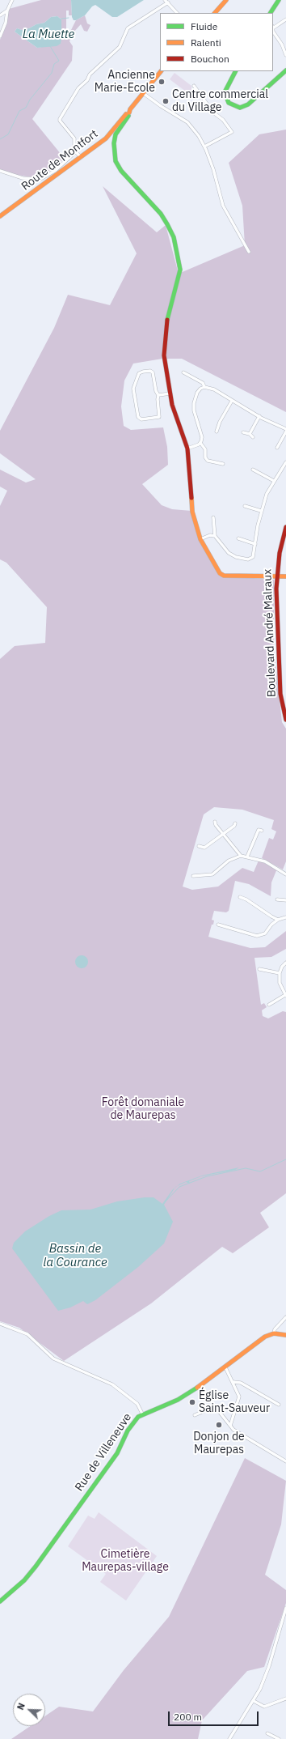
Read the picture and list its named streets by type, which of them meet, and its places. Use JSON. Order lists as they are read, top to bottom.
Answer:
{
  "streets": {
    "street": ["Route de Montfort", "Boulevard André Malraux", "Rue de Villeneuve"]
  },
  "water": ["La Muette", "Bassin de la Courance"],
  "parks": ["Forêt domaniale de Maurepas", "Cimetière Maurepas-village"],
  "places": [
    "Ancienne Marie-Ecole",
    "Centre commercial du Village",
    "Église Saint-Sauveur",
    "Donjon de Maurepas"
  ],
  "legend": ["Fluide", "Ralenti", "Bouchon"],
  "scale_bar": "200 m",
  "north": "top left"
}
